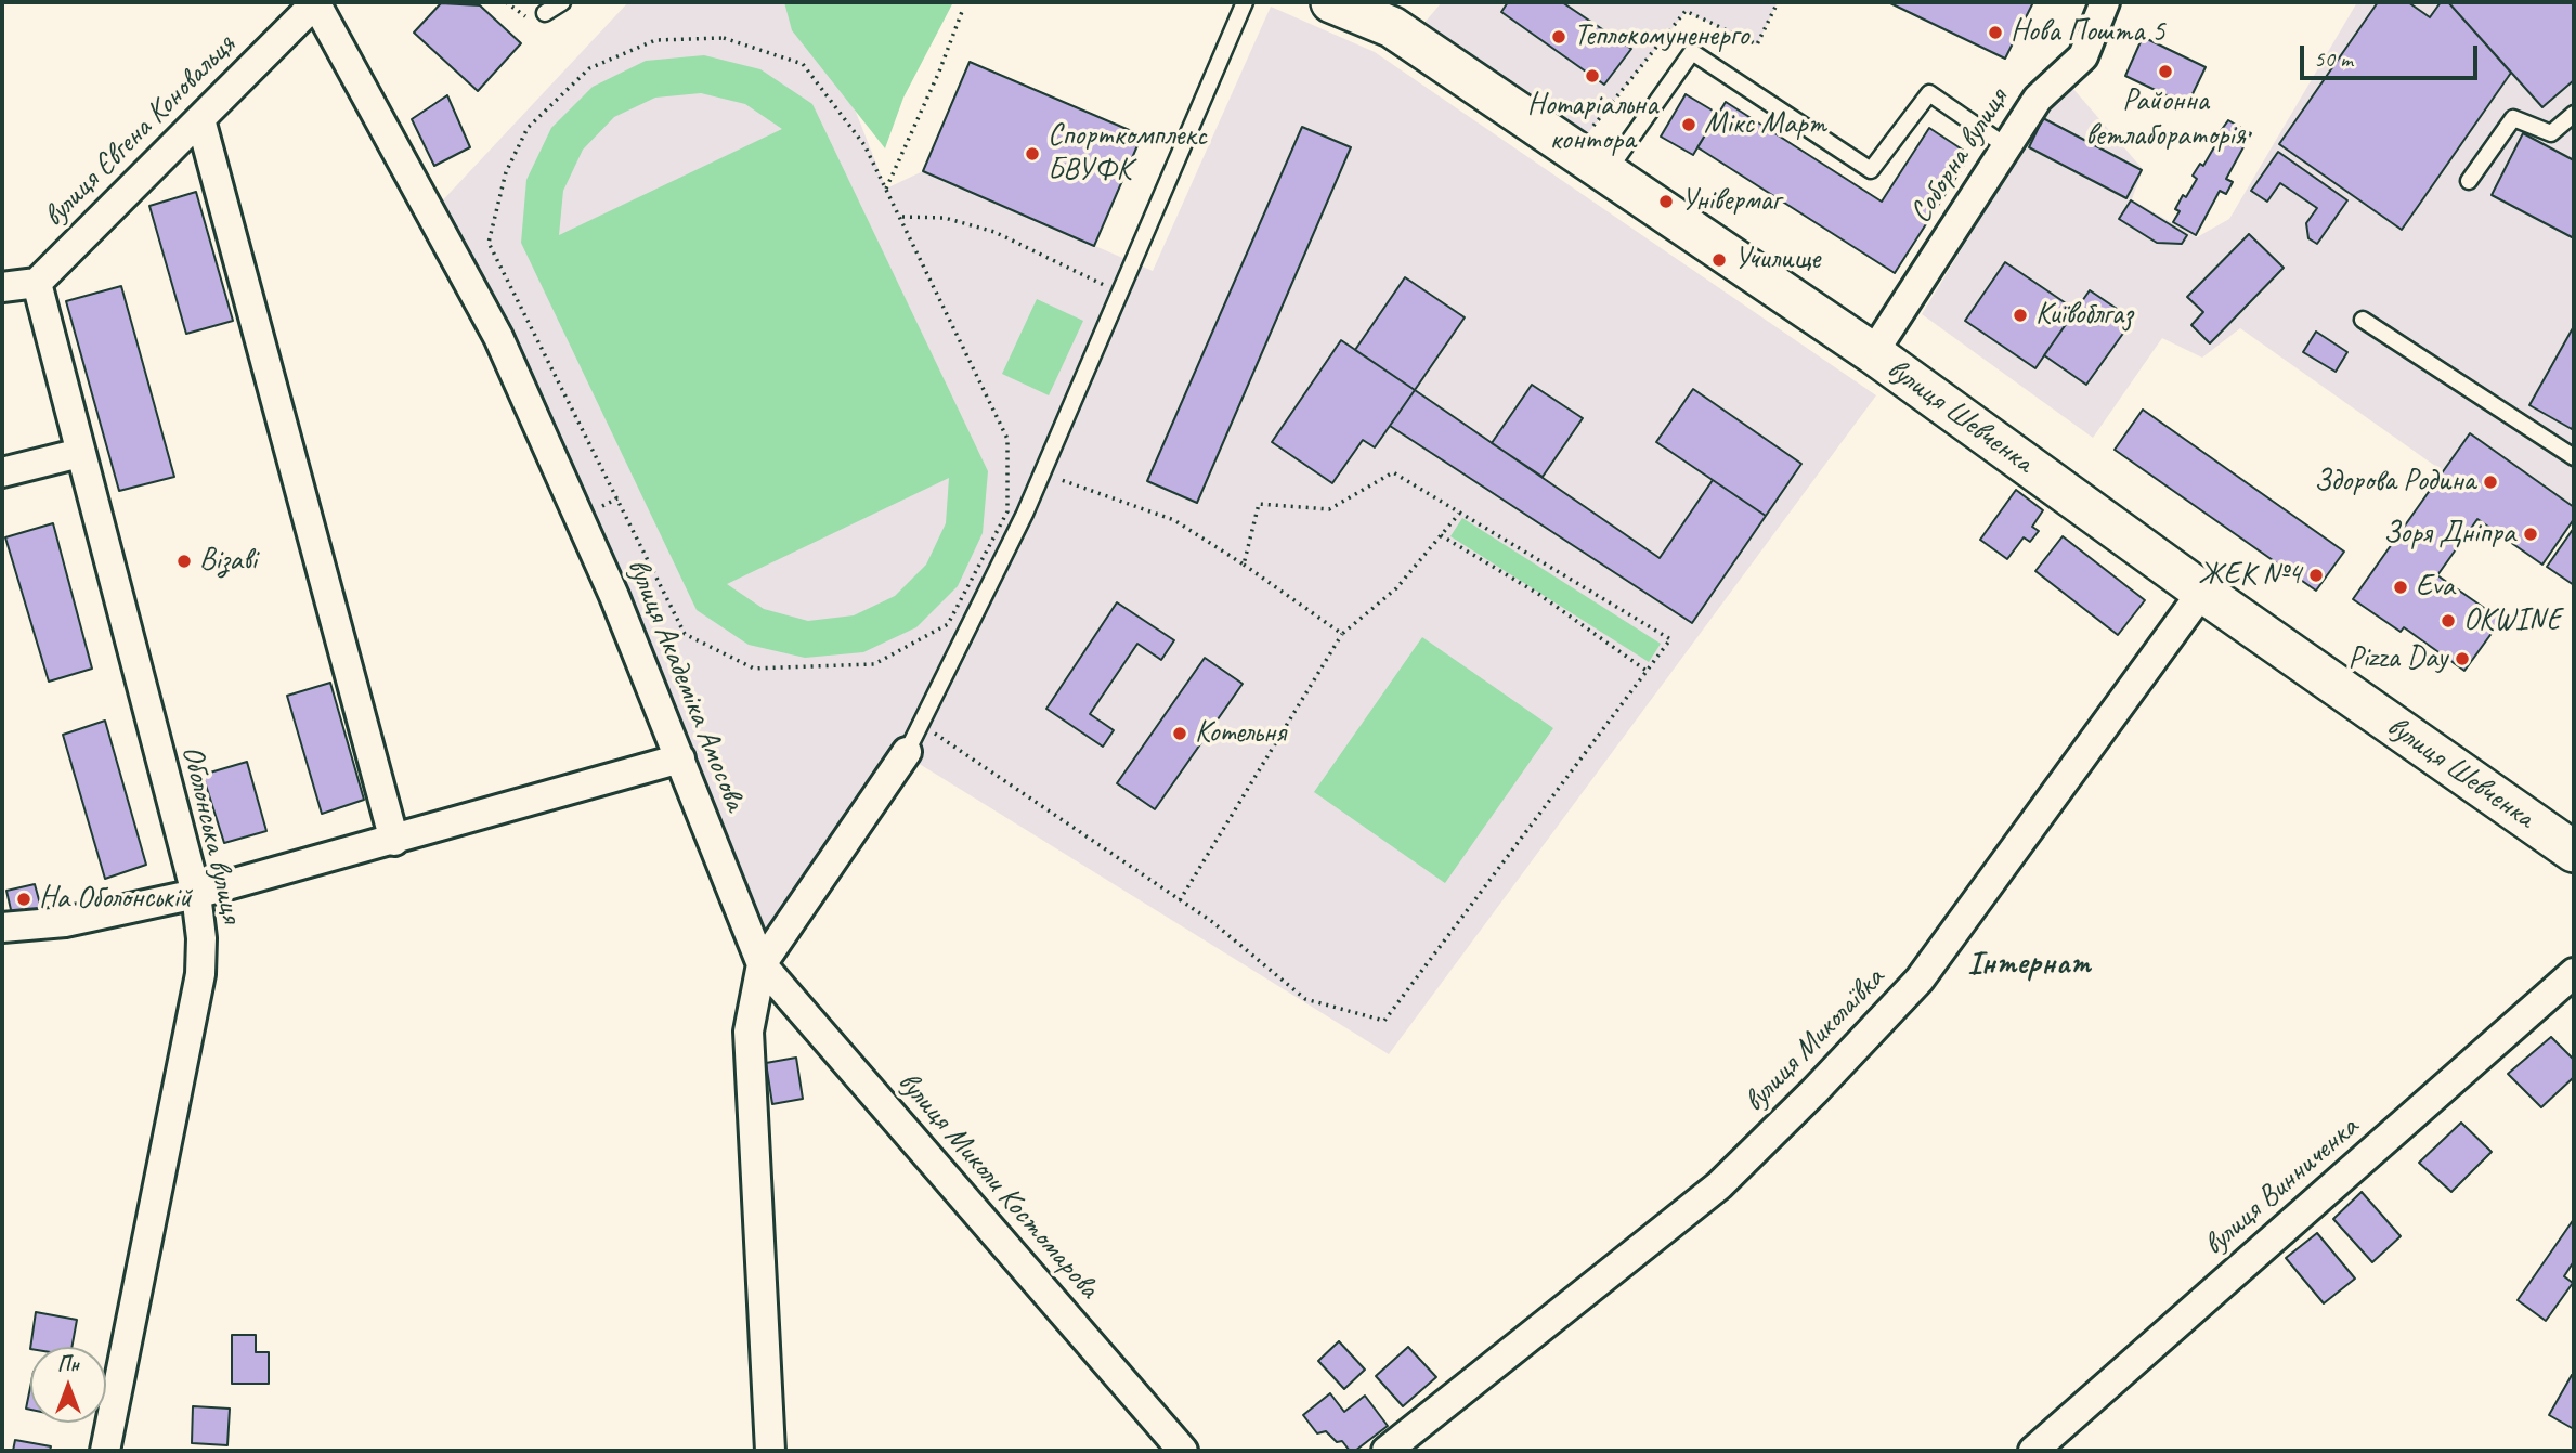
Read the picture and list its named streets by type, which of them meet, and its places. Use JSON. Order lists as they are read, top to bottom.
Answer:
{
  "streets": {
    "street": [
      "вулиця Євгена Коновальця",
      "Соборна вулиця",
      "вулиця Шевченка",
      "вулиця Академіка Амосова",
      "Оболонська вулиця",
      "вулиця Миколаївка",
      "вулиця Миколи Костомарова",
      "вулиця Винниченка"
    ]
  },
  "crossings": [
    ["вулиця Євгена Коновальця", "вулиця Академіка Амосова"],
    ["вулиця Євгена Коновальця", "Оболонська вулиця"],
    ["Соборна вулиця", "вулиця Шевченка"],
    ["вулиця Шевченка", "вулиця Миколаївка"],
    ["вулиця Академіка Амосова", "вулиця Миколи Костомарова"]
  ],
  "districts": ["Інтернат"],
  "places": [
    "Нова Пошта 5",
    "Теплокомуненерго",
    "Районна ветлабораторія",
    "Нотаріальна контора",
    "Мікс Март",
    "Спорткомплекс БВУФК",
    "Універмаг",
    "Училище",
    "Київоблгаз",
    "Здорова Родина",
    "Зоря Дніпра",
    "Візаві",
    "ЖЕК №4",
    "Eva",
    "OKWINE",
    "Pizza Day",
    "Котельня",
    "На Оболонській"
  ],
  "scale_bar": "50 m",
  "north": "top"
}
